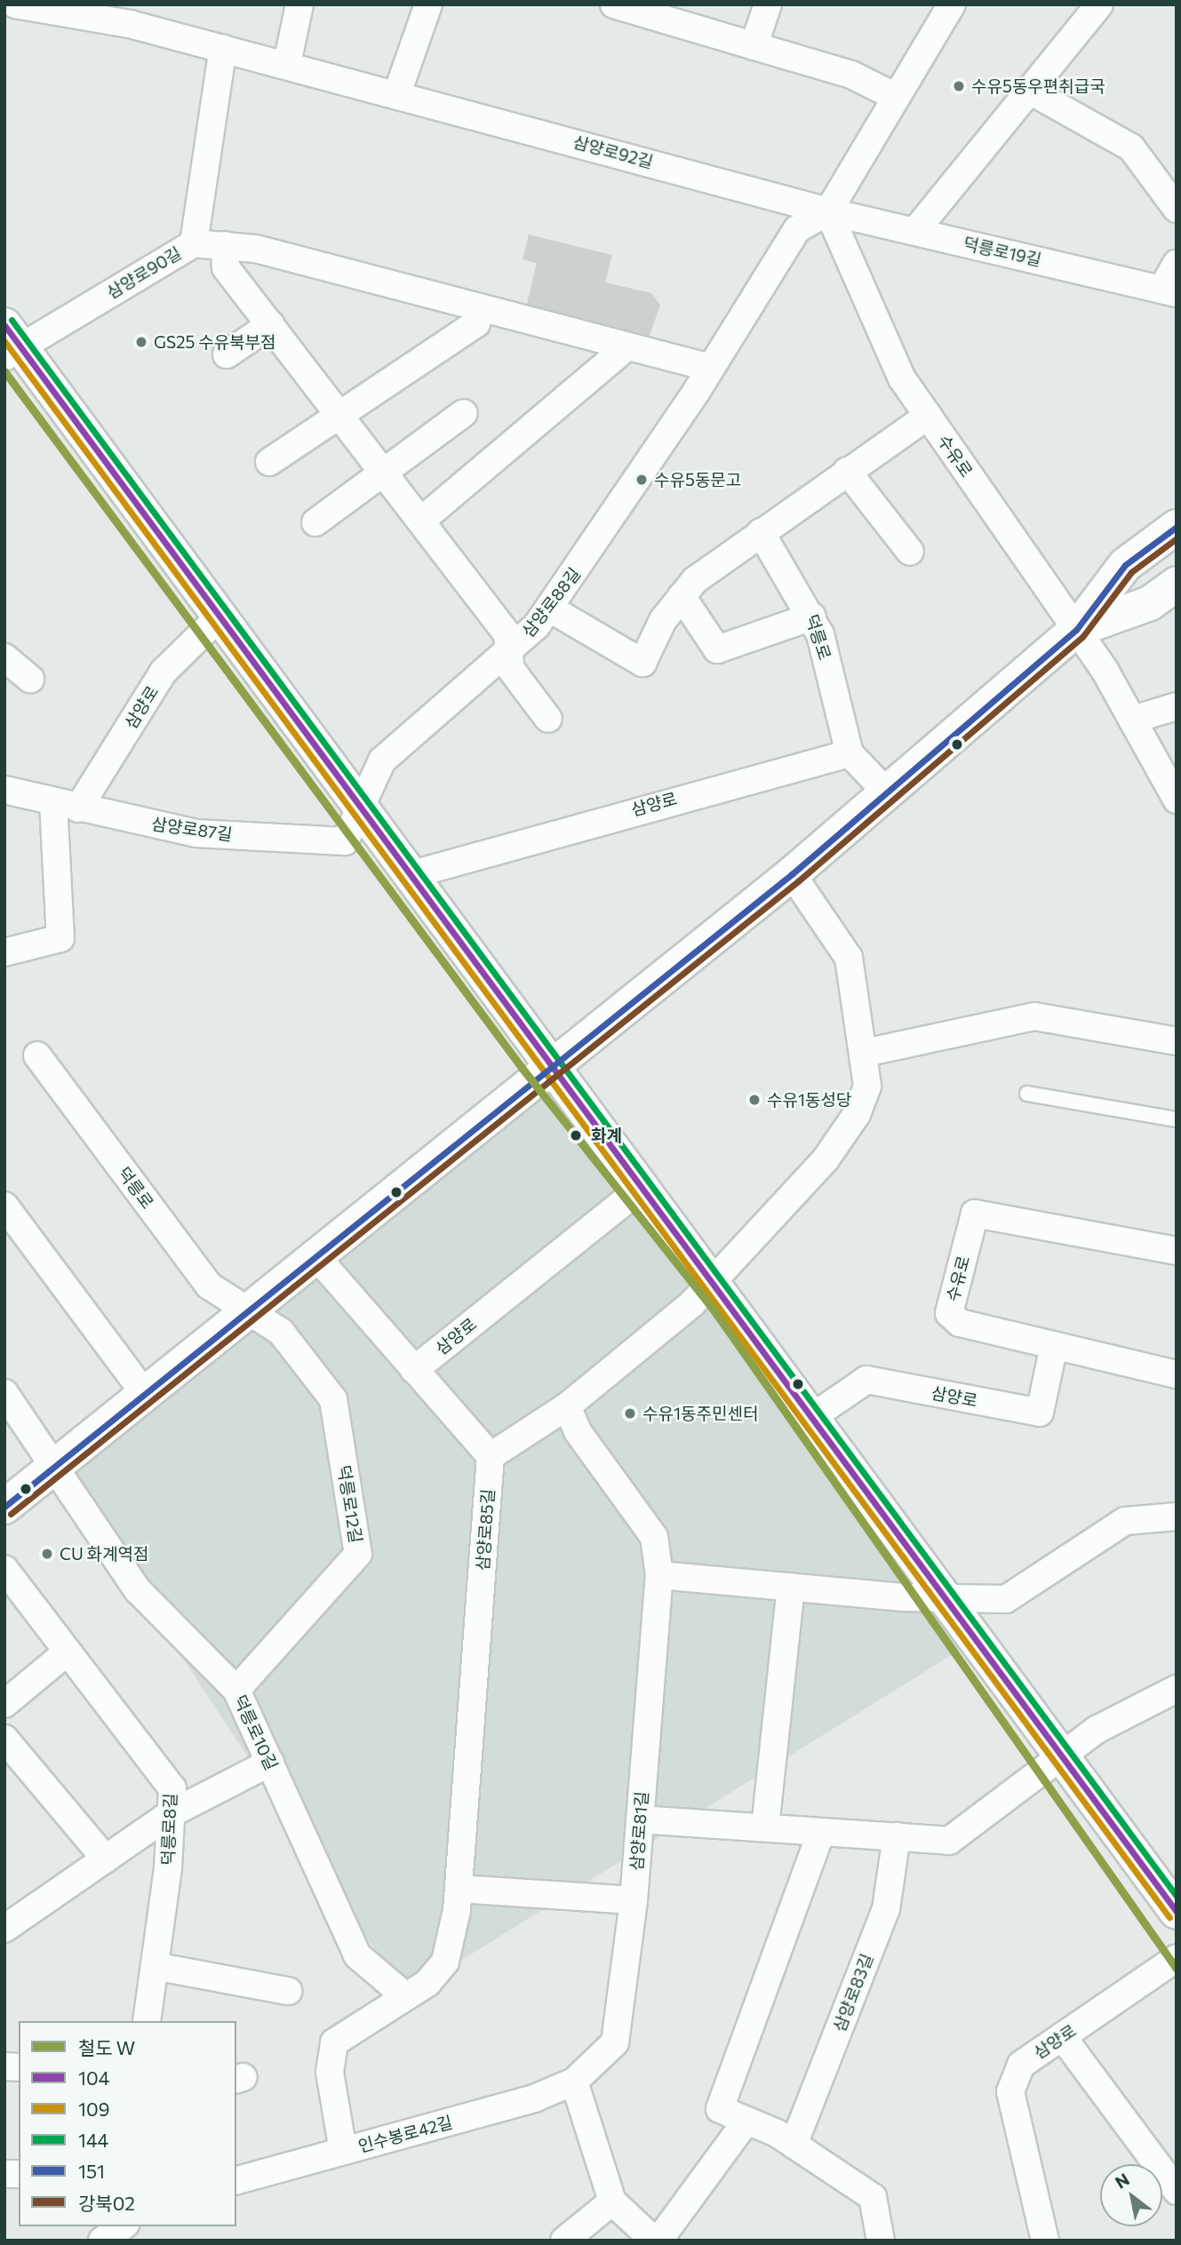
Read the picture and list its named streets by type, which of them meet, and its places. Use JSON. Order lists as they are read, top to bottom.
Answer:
{
  "streets": {
    "street": [
      "삼양로92길",
      "덕릉로19길",
      "삼양로90길",
      "수유로",
      "삼양로88길",
      "덕릉로",
      "삼양로",
      "삼양로87길",
      "덕릉로12길",
      "삼양로85길",
      "덕릉로10길",
      "덕릉로8길",
      "삼양로81길",
      "삼양로83길",
      "인수봉로42길"
    ]
  },
  "crossings": [
    ["삼양로92길", "덕릉로19길"],
    ["삼양로92길", "삼양로90길"],
    ["삼양로92길", "수유로"],
    ["삼양로92길", "삼양로88길"],
    ["덕릉로19길", "수유로"],
    ["덕릉로19길", "삼양로88길"],
    ["수유로", "삼양로88길"],
    ["수유로", "삼양로"],
    ["삼양로88길", "삼양로87길"],
    ["덕릉로", "삼양로"],
    ["덕릉로", "덕릉로12길"],
    ["삼양로", "삼양로87길"],
    ["덕릉로12길", "덕릉로10길"],
    ["삼양로85길", "인수봉로42길"],
    ["삼양로81길", "인수봉로42길"]
  ],
  "places": [
    "수유5동우편취급국",
    "GS25 수유북부점",
    "수유5동문고",
    "수유1동성당",
    "화계",
    "수유1동주민센터",
    "CU 화계역점"
  ],
  "lines": [
    "transit line 144",
    "transit line 104",
    "transit line 109",
    "rail line W",
    "transit line 151",
    "transit line 강북02"
  ],
  "legend": [
    "철도 W",
    "104",
    "109",
    "144",
    "151",
    "강북02"
  ],
  "north": "top left"
}
